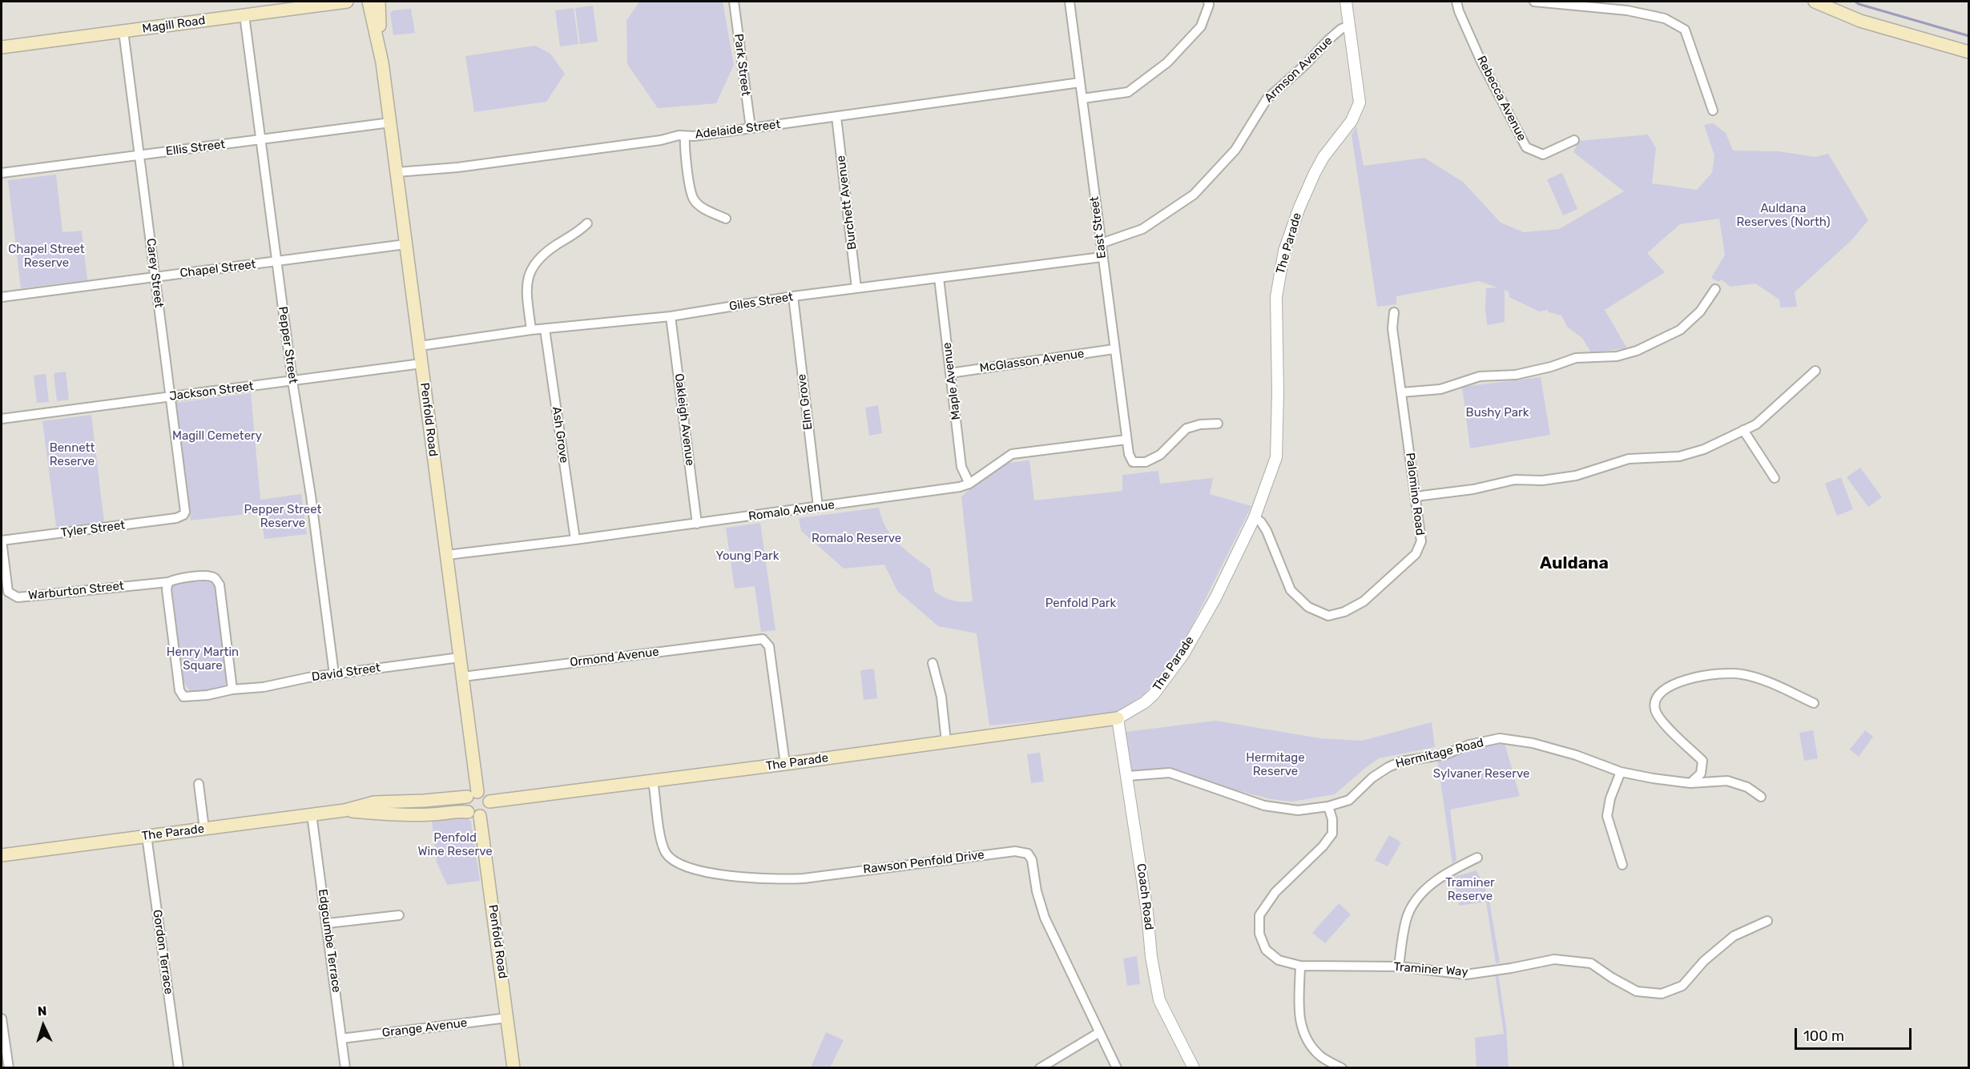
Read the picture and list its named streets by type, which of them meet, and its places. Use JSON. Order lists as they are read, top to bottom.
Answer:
{
  "streets": {
    "main road": ["Magill Road", "The Parade", "Penfold Road"],
    "street": [
      "Park Street",
      "Armson Avenue",
      "Rebecca Avenue",
      "Adelaide Street",
      "Ellis Street",
      "Burchett Avenue",
      "East Street",
      "Chapel Street",
      "Carey Street",
      "Giles Street",
      "Pepper Street",
      "McGlasson Avenue",
      "Maple Avenue",
      "Jackson Street",
      "Elm Grove",
      "Oakleigh Avenue",
      "Ash Grove",
      "Palomino Road",
      "Romalo Avenue",
      "Tyler Street",
      "Warburton Street",
      "Ormond Avenue",
      "David Street",
      "Hermitage Road",
      "Rawson Penfold Drive",
      "Coach Road",
      "Edgcumbe Terrace",
      "Gordon Terrace",
      "Traminer Way",
      "Grange Avenue"
    ]
  },
  "crossings": [
    ["Magill Road", "Carey Street"],
    ["Magill Road", "Pepper Street"],
    ["Park Street", "Adelaide Street"],
    ["Armson Avenue", "East Street"],
    ["Armson Avenue", "The Parade"],
    ["Adelaide Street", "Burchett Avenue"],
    ["Adelaide Street", "East Street"],
    ["Adelaide Street", "Penfold Road"],
    ["Ellis Street", "Carey Street"],
    ["Ellis Street", "Pepper Street"],
    ["Ellis Street", "Penfold Road"],
    ["Burchett Avenue", "Giles Street"],
    ["East Street", "Giles Street"],
    ["East Street", "McGlasson Avenue"],
    ["East Street", "Romalo Avenue"],
    ["The Parade", "Penfold Road"],
    ["The Parade", "Palomino Road"],
    ["The Parade", "Ormond Avenue"],
    ["The Parade", "Rawson Penfold Drive"],
    ["The Parade", "Coach Road"],
    ["The Parade", "Edgcumbe Terrace"],
    ["The Parade", "Gordon Terrace"],
    ["Chapel Street", "Carey Street"],
    ["Chapel Street", "Pepper Street"],
    ["Chapel Street", "Penfold Road"],
    ["Carey Street", "Jackson Street"],
    ["Carey Street", "Tyler Street"],
    ["Giles Street", "Maple Avenue"],
    ["Giles Street", "Elm Grove"],
    ["Giles Street", "Penfold Road"],
    ["Giles Street", "Oakleigh Avenue"],
    ["Giles Street", "Ash Grove"],
    ["Pepper Street", "Jackson Street"],
    ["Pepper Street", "David Street"],
    ["McGlasson Avenue", "Maple Avenue"],
    ["Maple Avenue", "Romalo Avenue"],
    ["Jackson Street", "Penfold Road"],
    ["Elm Grove", "Romalo Avenue"],
    ["Penfold Road", "Romalo Avenue"],
    ["Penfold Road", "Ormond Avenue"],
    ["Penfold Road", "David Street"],
    ["Penfold Road", "Grange Avenue"],
    ["Oakleigh Avenue", "Romalo Avenue"],
    ["Ash Grove", "Romalo Avenue"],
    ["Tyler Street", "Warburton Street"],
    ["Hermitage Road", "Coach Road"],
    ["Hermitage Road", "Traminer Way"],
    ["Edgcumbe Terrace", "Grange Avenue"]
  ],
  "districts": ["Auldana"],
  "parks": [
    "Auldana Reserves (North)",
    "Chapel Street Reserve",
    "Bushy Park",
    "Magill Cemetery",
    "Bennett Reserve",
    "Pepper Street Reserve",
    "Romalo Reserve",
    "Young Park",
    "Penfold Park",
    "Henry Martin Square",
    "Hermitage Reserve",
    "Sylvaner Reserve",
    "Penfold Wine Reserve",
    "Traminer Reserve"
  ],
  "scale_bar": "100 m",
  "north": "top"
}
